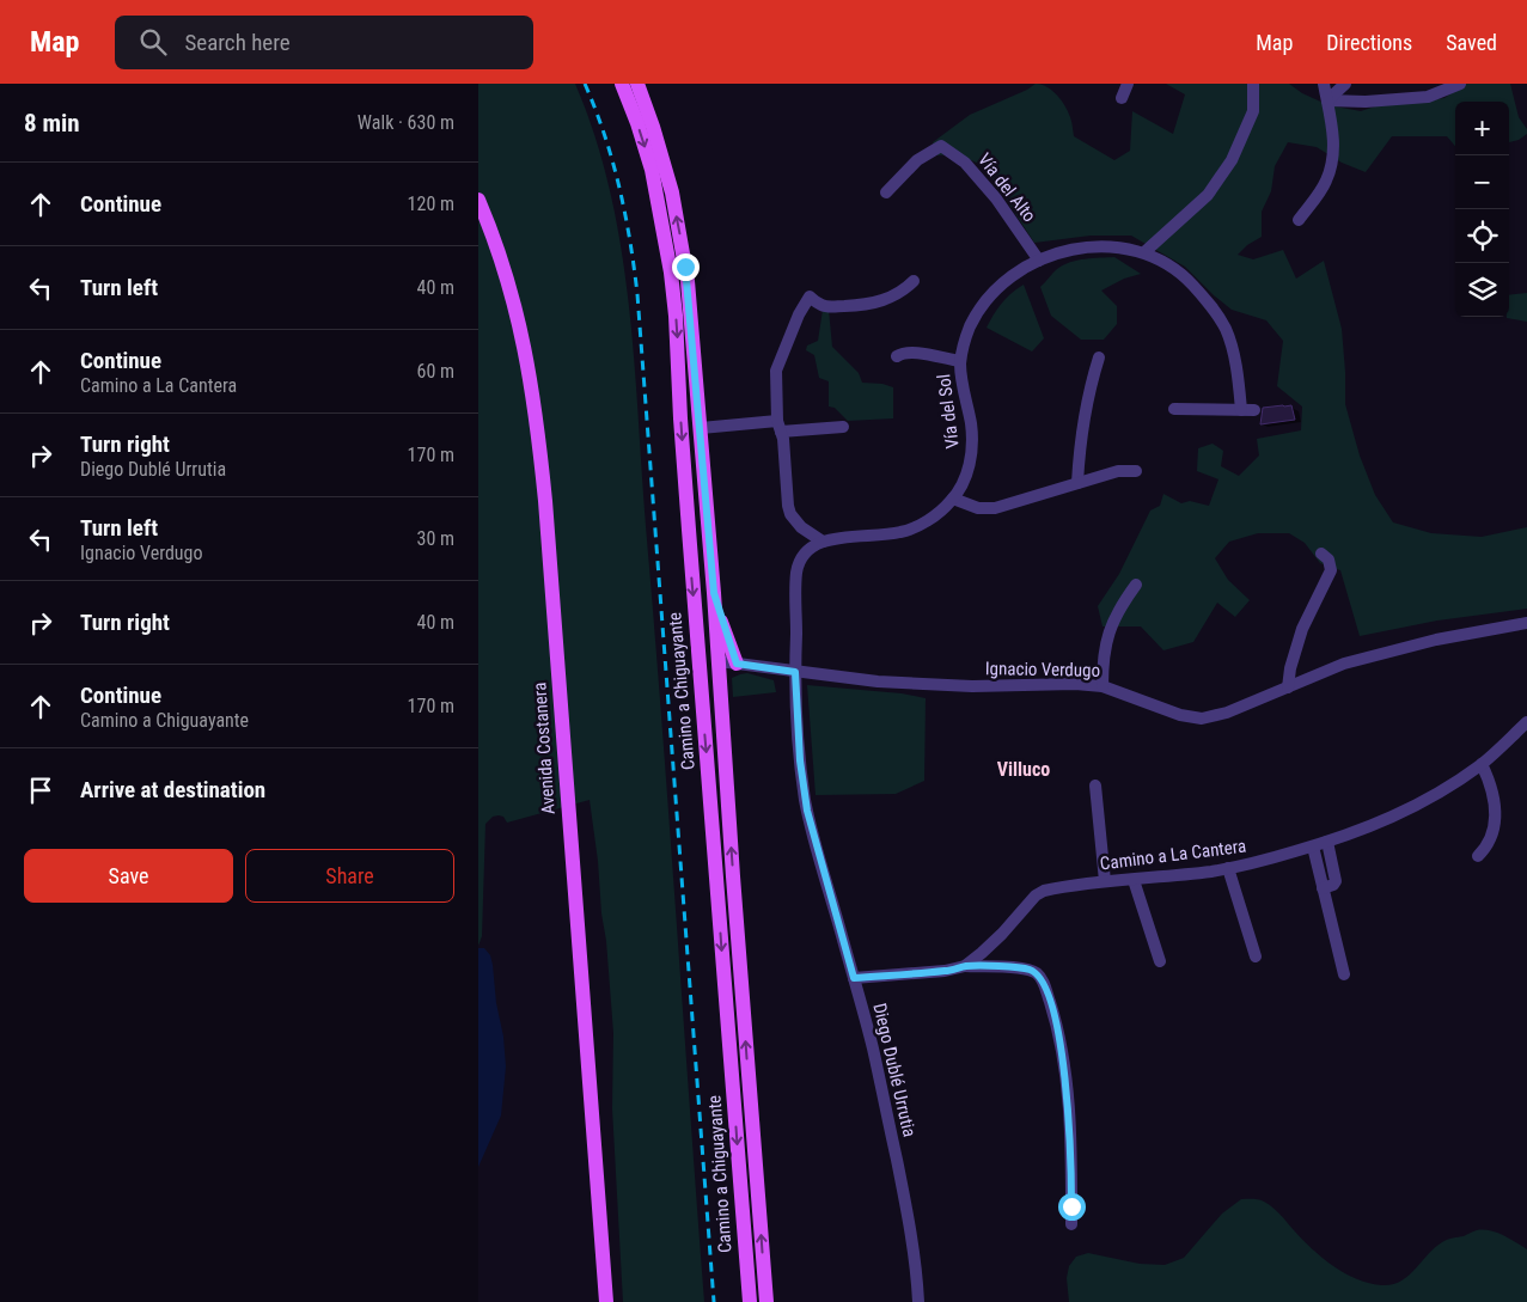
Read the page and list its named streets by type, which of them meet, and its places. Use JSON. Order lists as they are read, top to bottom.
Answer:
{
  "streets": {
    "main road": ["Camino a Chiguayante", "Avenida Costanera"],
    "street": [
      "Vía del Alto",
      "Vía del Sol",
      "Ignacio Verdugo",
      "Camino a La Cantera",
      "Diego Dublé Urrutia"
    ]
  },
  "crossings": [
    ["Vía del Alto", "Vía del Sol"],
    ["Ignacio Verdugo", "Camino a Chiguayante"],
    ["Ignacio Verdugo", "Diego Dublé Urrutia"],
    ["Camino a La Cantera", "Diego Dublé Urrutia"]
  ],
  "districts": ["Villuco"],
  "page": {
    "header": "Map",
    "search": "Search here",
    "nav": ["Map", "Directions", "Saved"],
    "heading": ["8 min", "Walk · 630 m"],
    "map_buttons": ["+", "−"],
    "list": [
      ["Continue", "120 m"],
      ["Turn left", "40 m"],
      ["Continue", "Camino a La Cantera", "60 m"],
      ["Turn right", "Diego Dublé Urrutia", "170 m"],
      ["Turn left", "Ignacio Verdugo", "30 m"],
      ["Turn right", "40 m"],
      ["Continue", "Camino a Chiguayante", "170 m"],
      "Arrive at destination"
    ],
    "buttons": ["Save", "Share"]
  }
}
